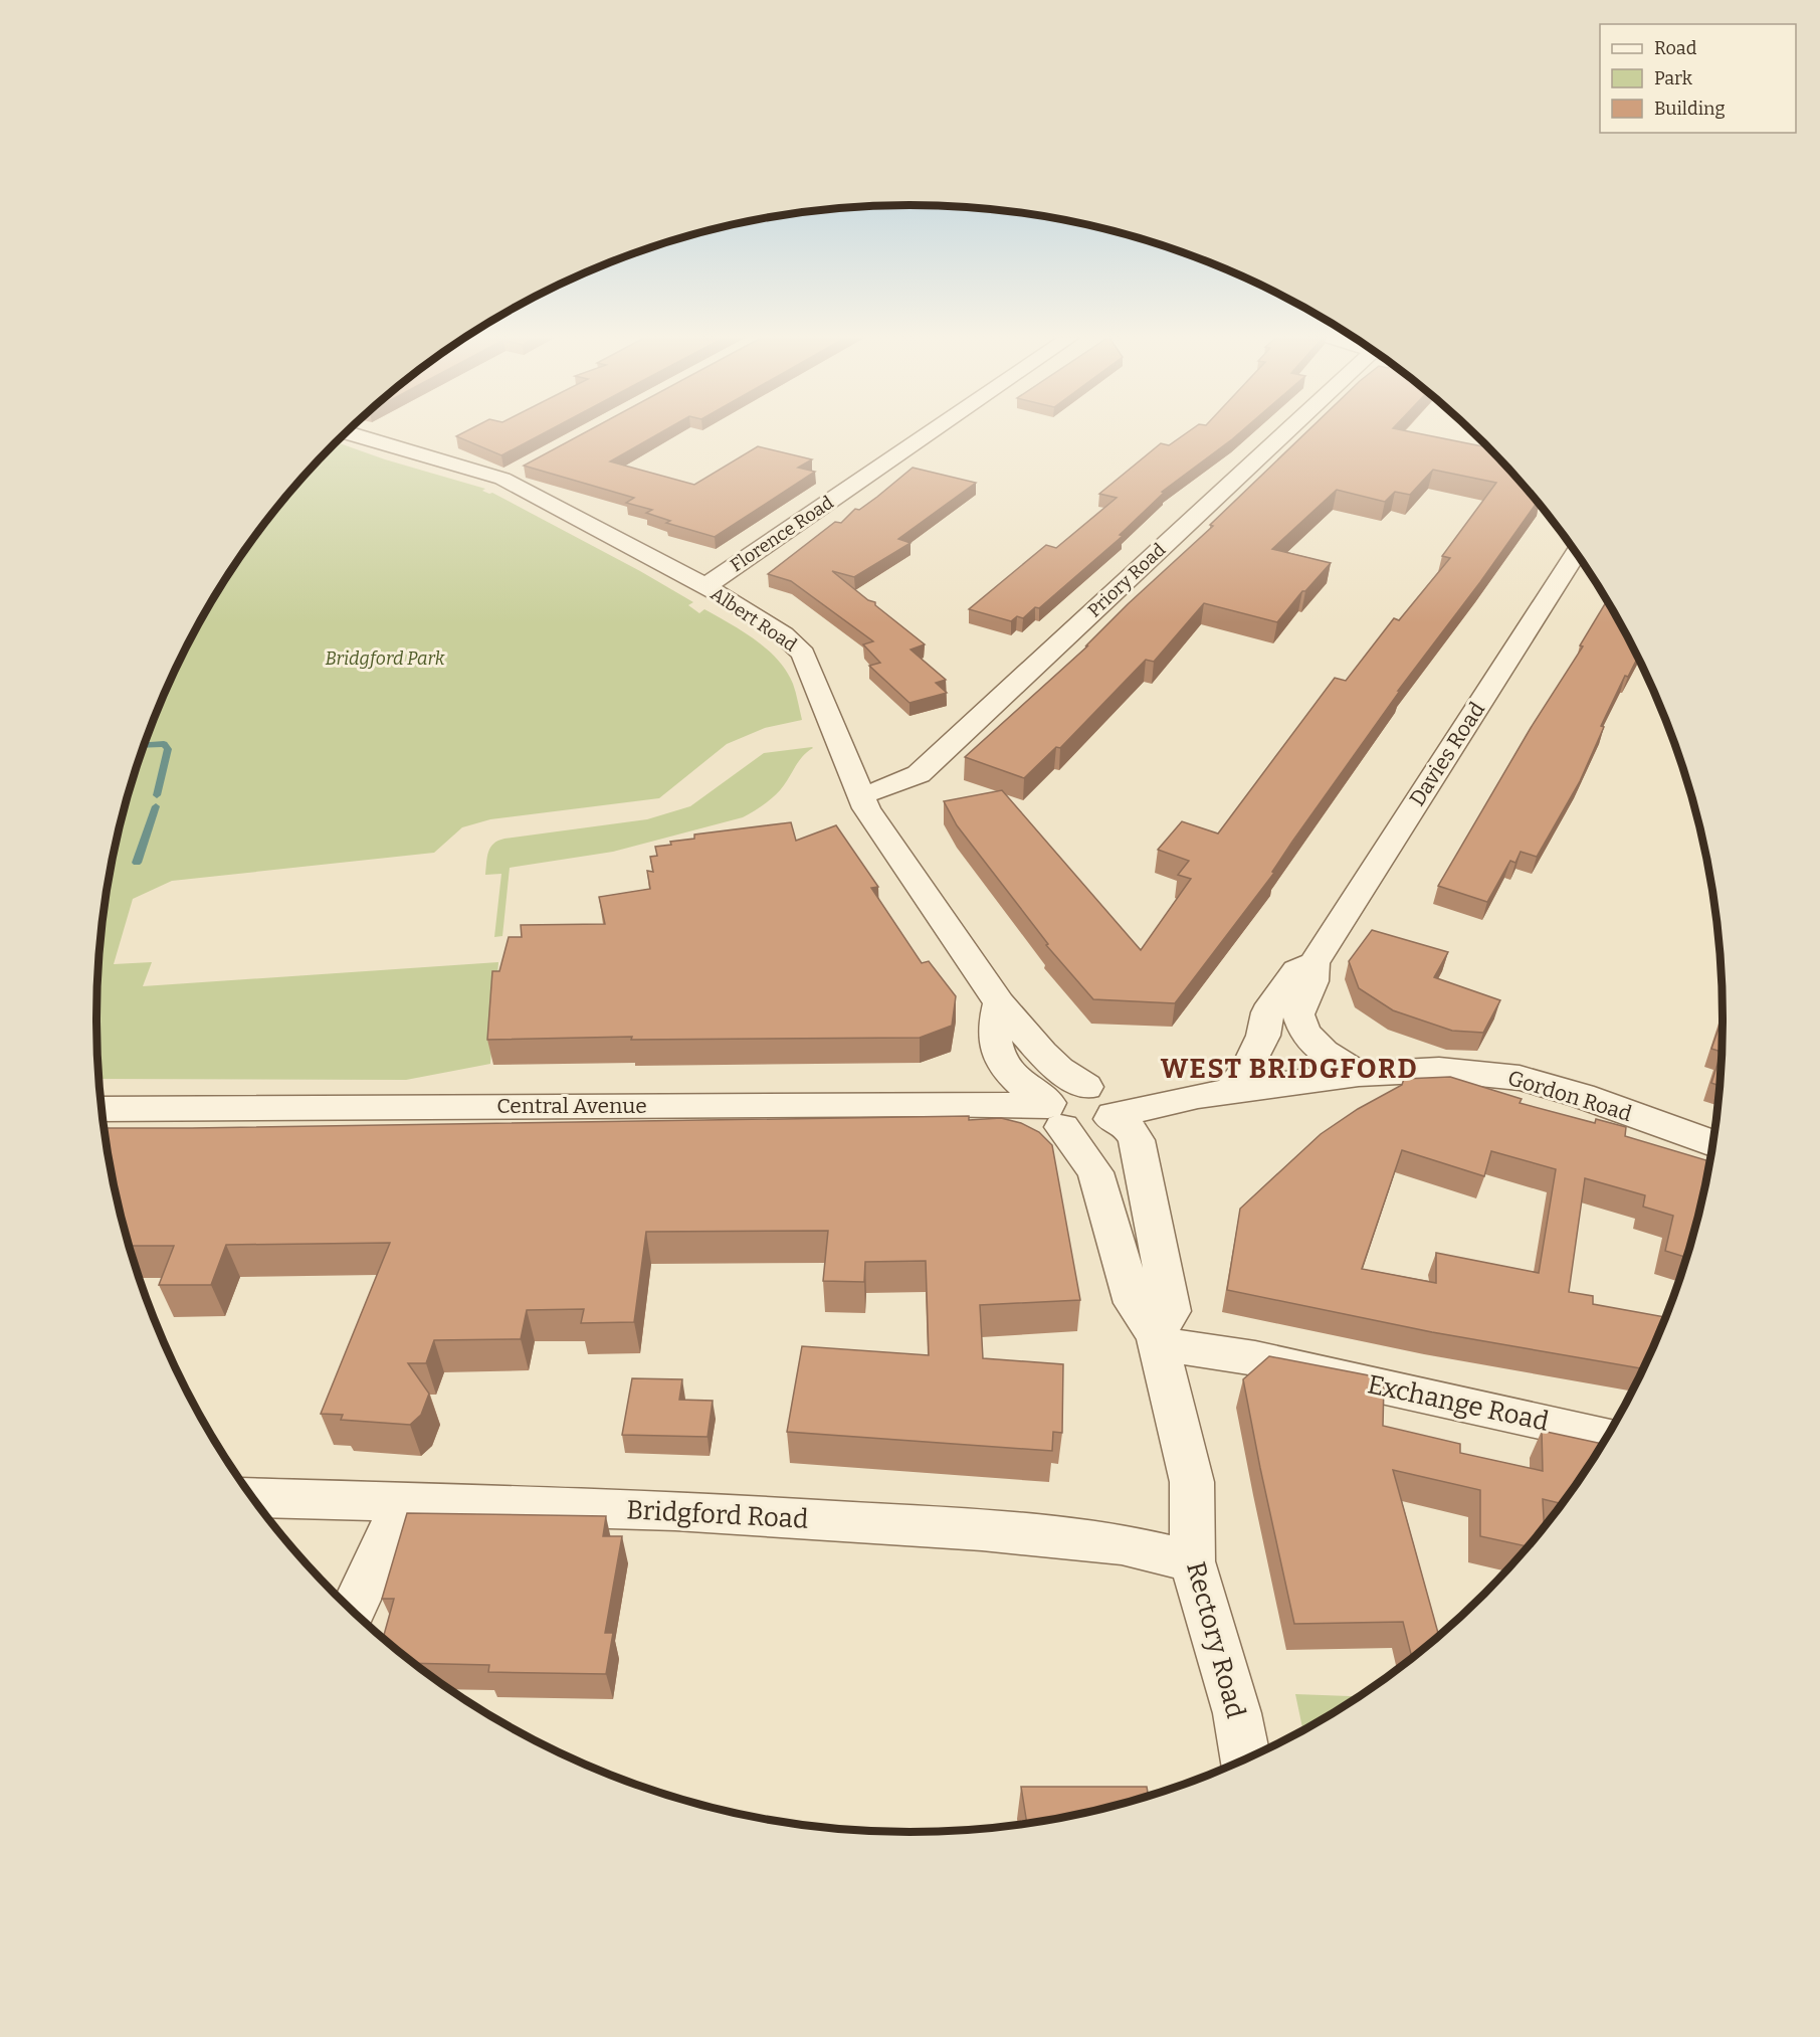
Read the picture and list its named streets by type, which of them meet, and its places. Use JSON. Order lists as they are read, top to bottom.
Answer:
{
  "streets": {
    "street": [
      "Florence Road",
      "Priory Road",
      "Albert Road",
      "Davies Road",
      "Gordon Road",
      "Central Avenue",
      "Exchange Road",
      "Bridgford Road",
      "Rectory Road"
    ]
  },
  "crossings": [
    ["Florence Road", "Albert Road"],
    ["Priory Road", "Albert Road"],
    ["Albert Road", "Gordon Road"],
    ["Albert Road", "Central Avenue"],
    ["Davies Road", "Gordon Road"],
    ["Gordon Road", "Central Avenue"],
    ["Central Avenue", "Rectory Road"],
    ["Exchange Road", "Rectory Road"],
    ["Bridgford Road", "Rectory Road"]
  ],
  "districts": ["WEST BRIDGFORD"],
  "parks": ["Bridgford Park"],
  "legend": ["Road", "Park", "Building"]
}
